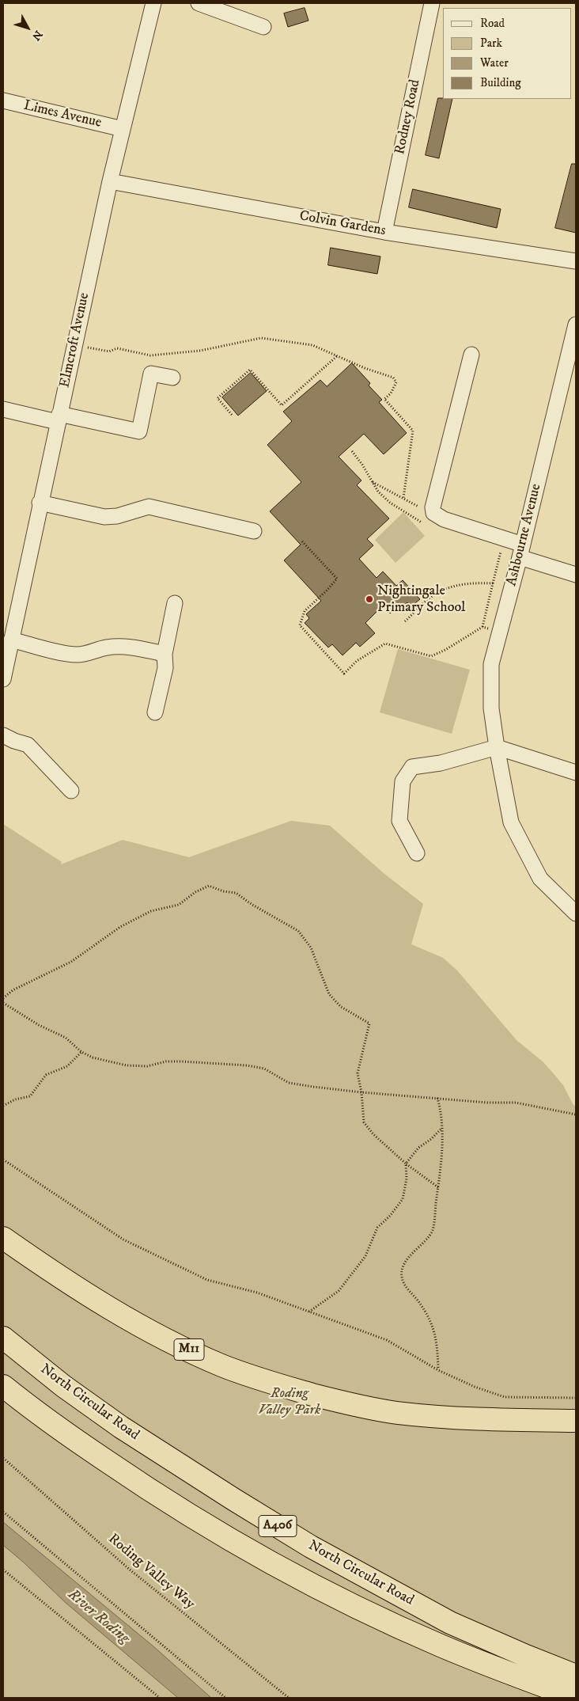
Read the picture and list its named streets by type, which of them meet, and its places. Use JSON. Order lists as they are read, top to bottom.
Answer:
{
  "streets": {
    "highway": ["M11", "North Circular Road", "A406"],
    "street": [
      "Limes Avenue",
      "Rodney Road",
      "Colvin Gardens",
      "Elmcroft Avenue",
      "Ashbourne Avenue"
    ],
    "path": ["Roding Valley Way"]
  },
  "crossings": [
    ["Limes Avenue", "Elmcroft Avenue"],
    ["Rodney Road", "Colvin Gardens"],
    ["Colvin Gardens", "Elmcroft Avenue"]
  ],
  "water": ["River Roding"],
  "parks": ["Roding Valley Park"],
  "places": ["Nightingale Primary School"],
  "legend": [
    "Road",
    "Park",
    "Water",
    "Building"
  ],
  "north": "bottom right"
}
